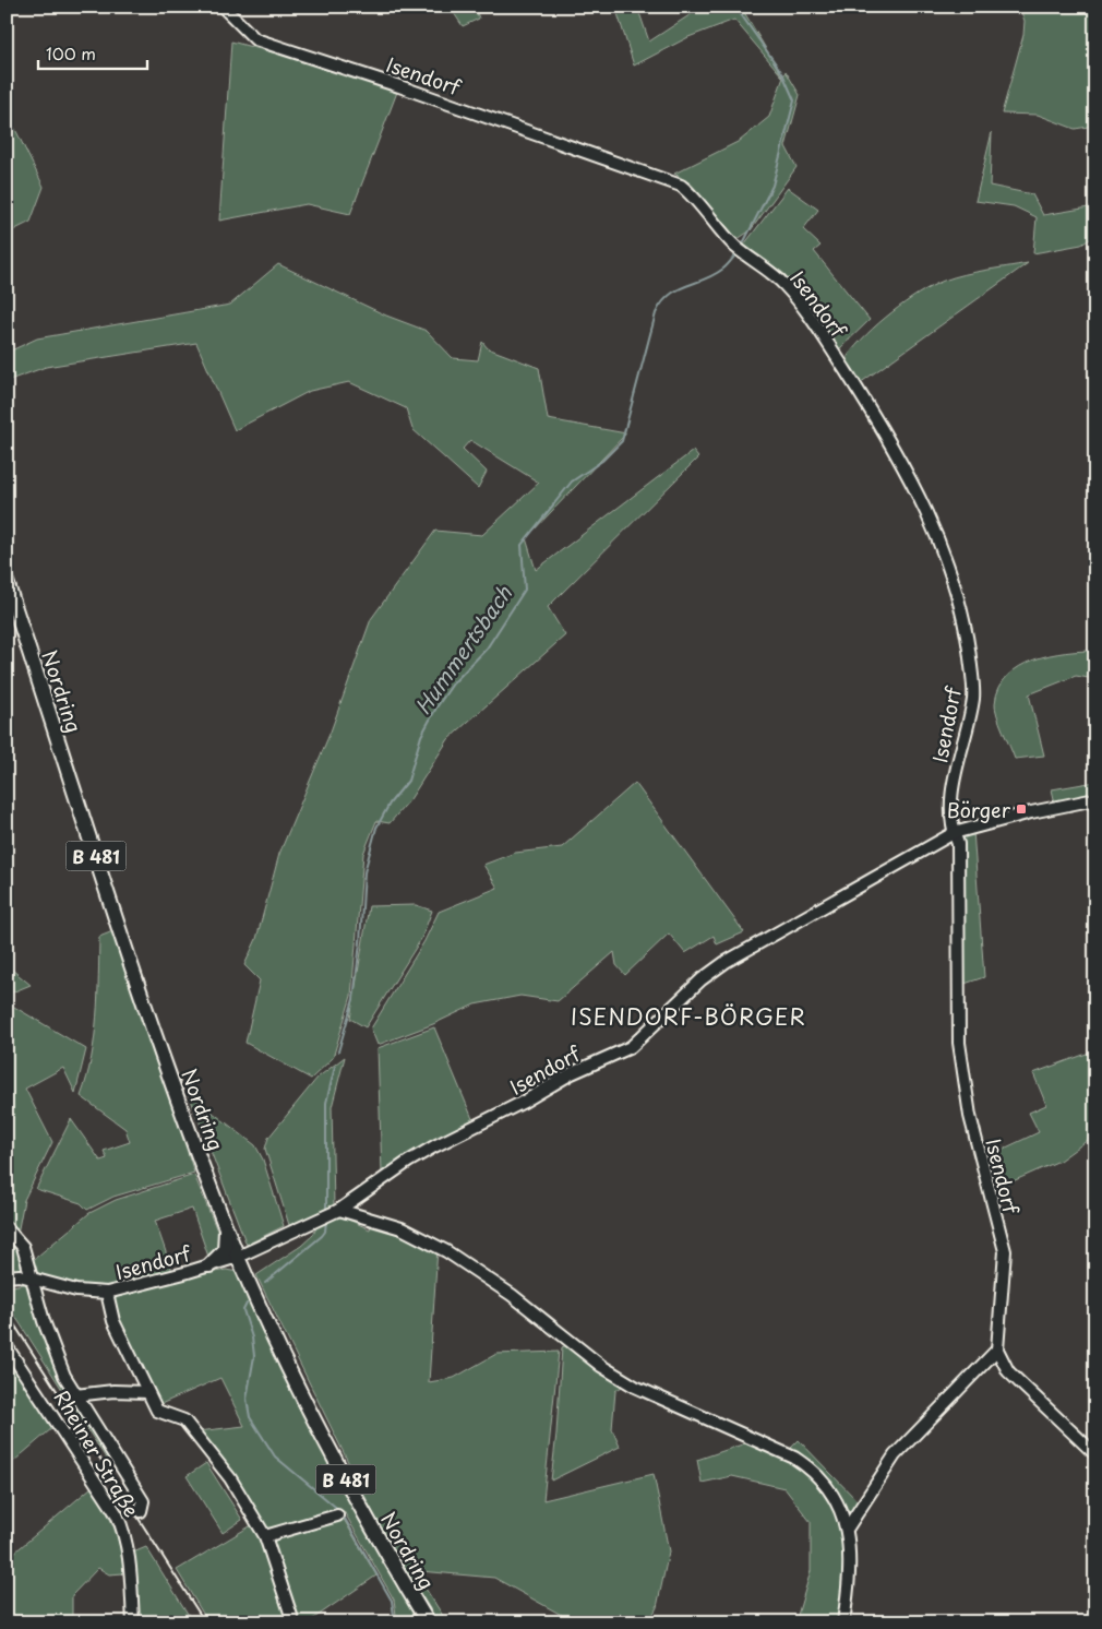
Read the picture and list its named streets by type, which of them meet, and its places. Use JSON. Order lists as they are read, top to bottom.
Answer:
{
  "streets": {
    "main road": ["Nordring", "B 481"],
    "street": ["Isendorf", "Rheiner Straße"]
  },
  "crossings": [
    ["Isendorf", "Nordring"]
  ],
  "districts": ["ISENDORF-BÖRGER"],
  "water": ["Hummertsbach"],
  "places": {
    "transit": ["Börger"]
  },
  "scale_bar": "100 m"
}
